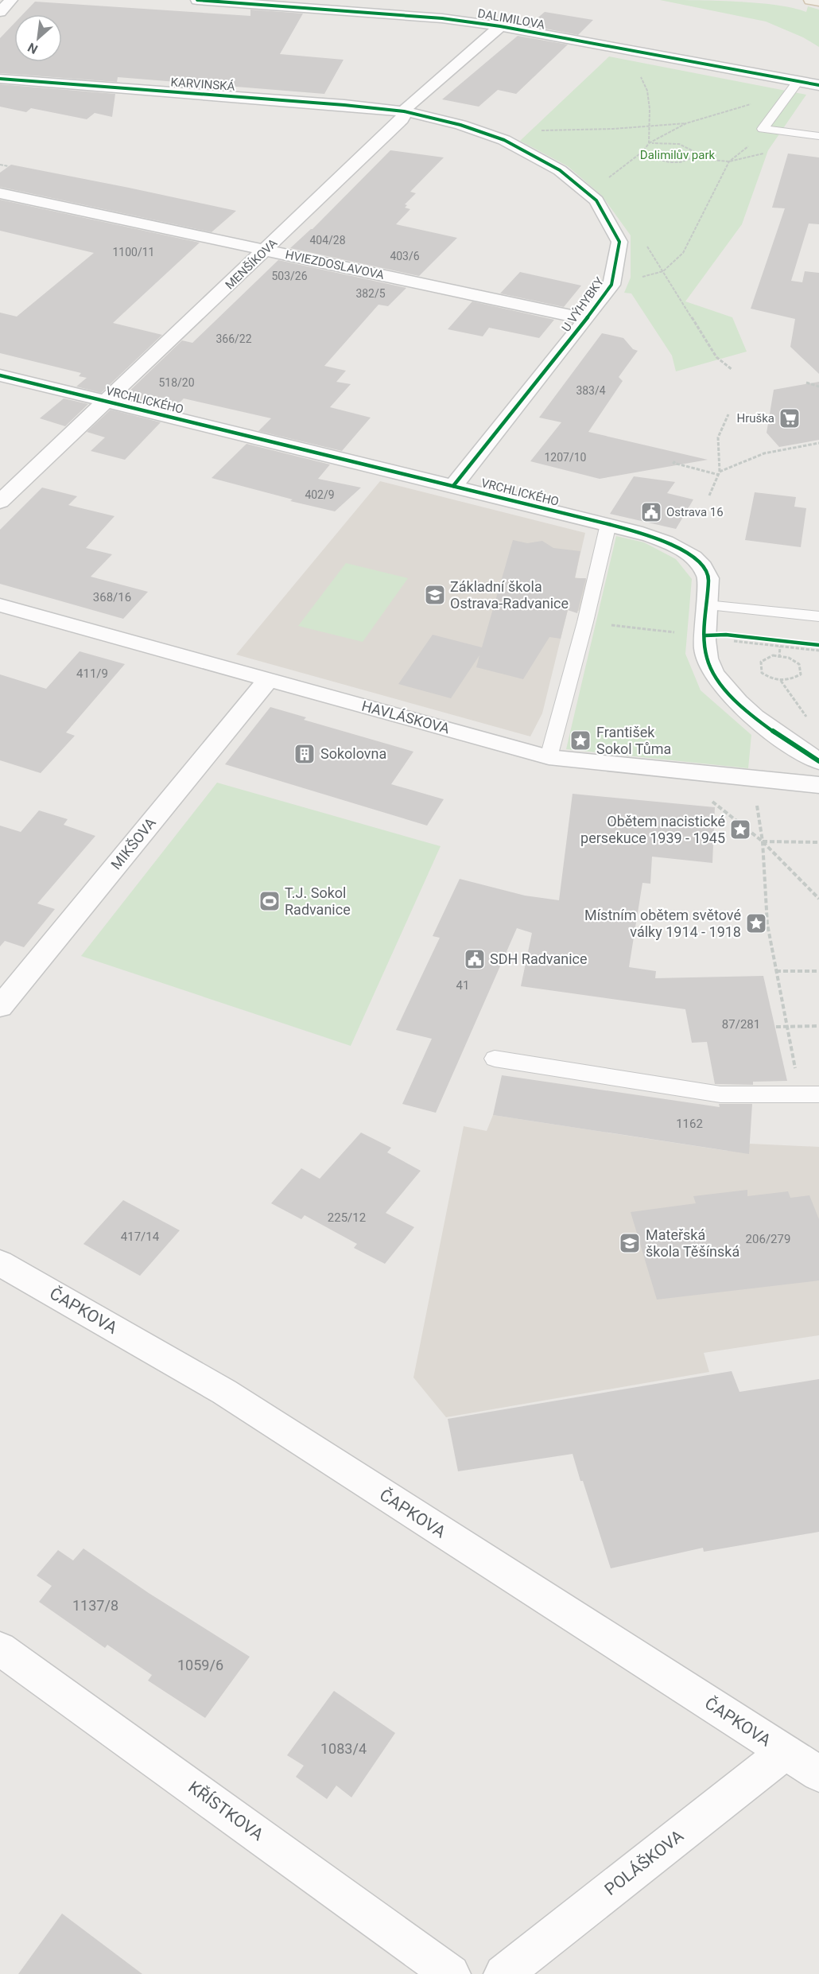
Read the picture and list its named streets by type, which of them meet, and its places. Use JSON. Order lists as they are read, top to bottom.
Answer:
{
  "streets": {
    "street": [
      "DALIMILOVA",
      "KARVINSKÁ",
      "MENŠÍKOVA",
      "HVIEZDOSLAVOVA",
      "U VÝHYBKY",
      "VRCHLICKÉHO",
      "HAVLÁSKOVA",
      "MIKŠOVA",
      "ČAPKOVA",
      "KŘÍSTKOVA",
      "POLÁŠKOVA"
    ]
  },
  "crossings": [
    ["DALIMILOVA", "MENŠÍKOVA"],
    ["KARVINSKÁ", "MENŠÍKOVA"],
    ["KARVINSKÁ", "U VÝHYBKY"],
    ["MENŠÍKOVA", "HVIEZDOSLAVOVA"],
    ["MENŠÍKOVA", "U VÝHYBKY"],
    ["MENŠÍKOVA", "VRCHLICKÉHO"],
    ["HVIEZDOSLAVOVA", "U VÝHYBKY"],
    ["U VÝHYBKY", "VRCHLICKÉHO"],
    ["HAVLÁSKOVA", "MIKŠOVA"],
    ["ČAPKOVA", "POLÁŠKOVA"]
  ],
  "parks": ["Dalimilův park"],
  "places": {
    "supermarket": ["Hruška"],
    "public building": ["Ostrava 16", "SDH Radvanice"],
    "school or university": ["Základní škola Ostrava-Radvanice", "Mateřská škola Těšínská"],
    "place": ["František Sokol Tůma", "Obětem nacistické persekuce 1939 - 1945", "Místním obětem světové války 1914 - 1918"],
    "building": ["Sokolovna"],
    "sports": ["T.J. Sokol Radvanice"]
  },
  "house_numbers": [
    "404/28",
    "1100/11",
    "403/6",
    "503/26",
    "382/5",
    "366/22",
    "518/20",
    "383/4",
    "1207/10",
    "402/9",
    "368/16",
    "411/9",
    "41",
    "87/281",
    "1162",
    "225/12",
    "417/14",
    "206/279",
    "1137/8",
    "1059/6",
    "1083/4"
  ],
  "north": "bottom left"
}
